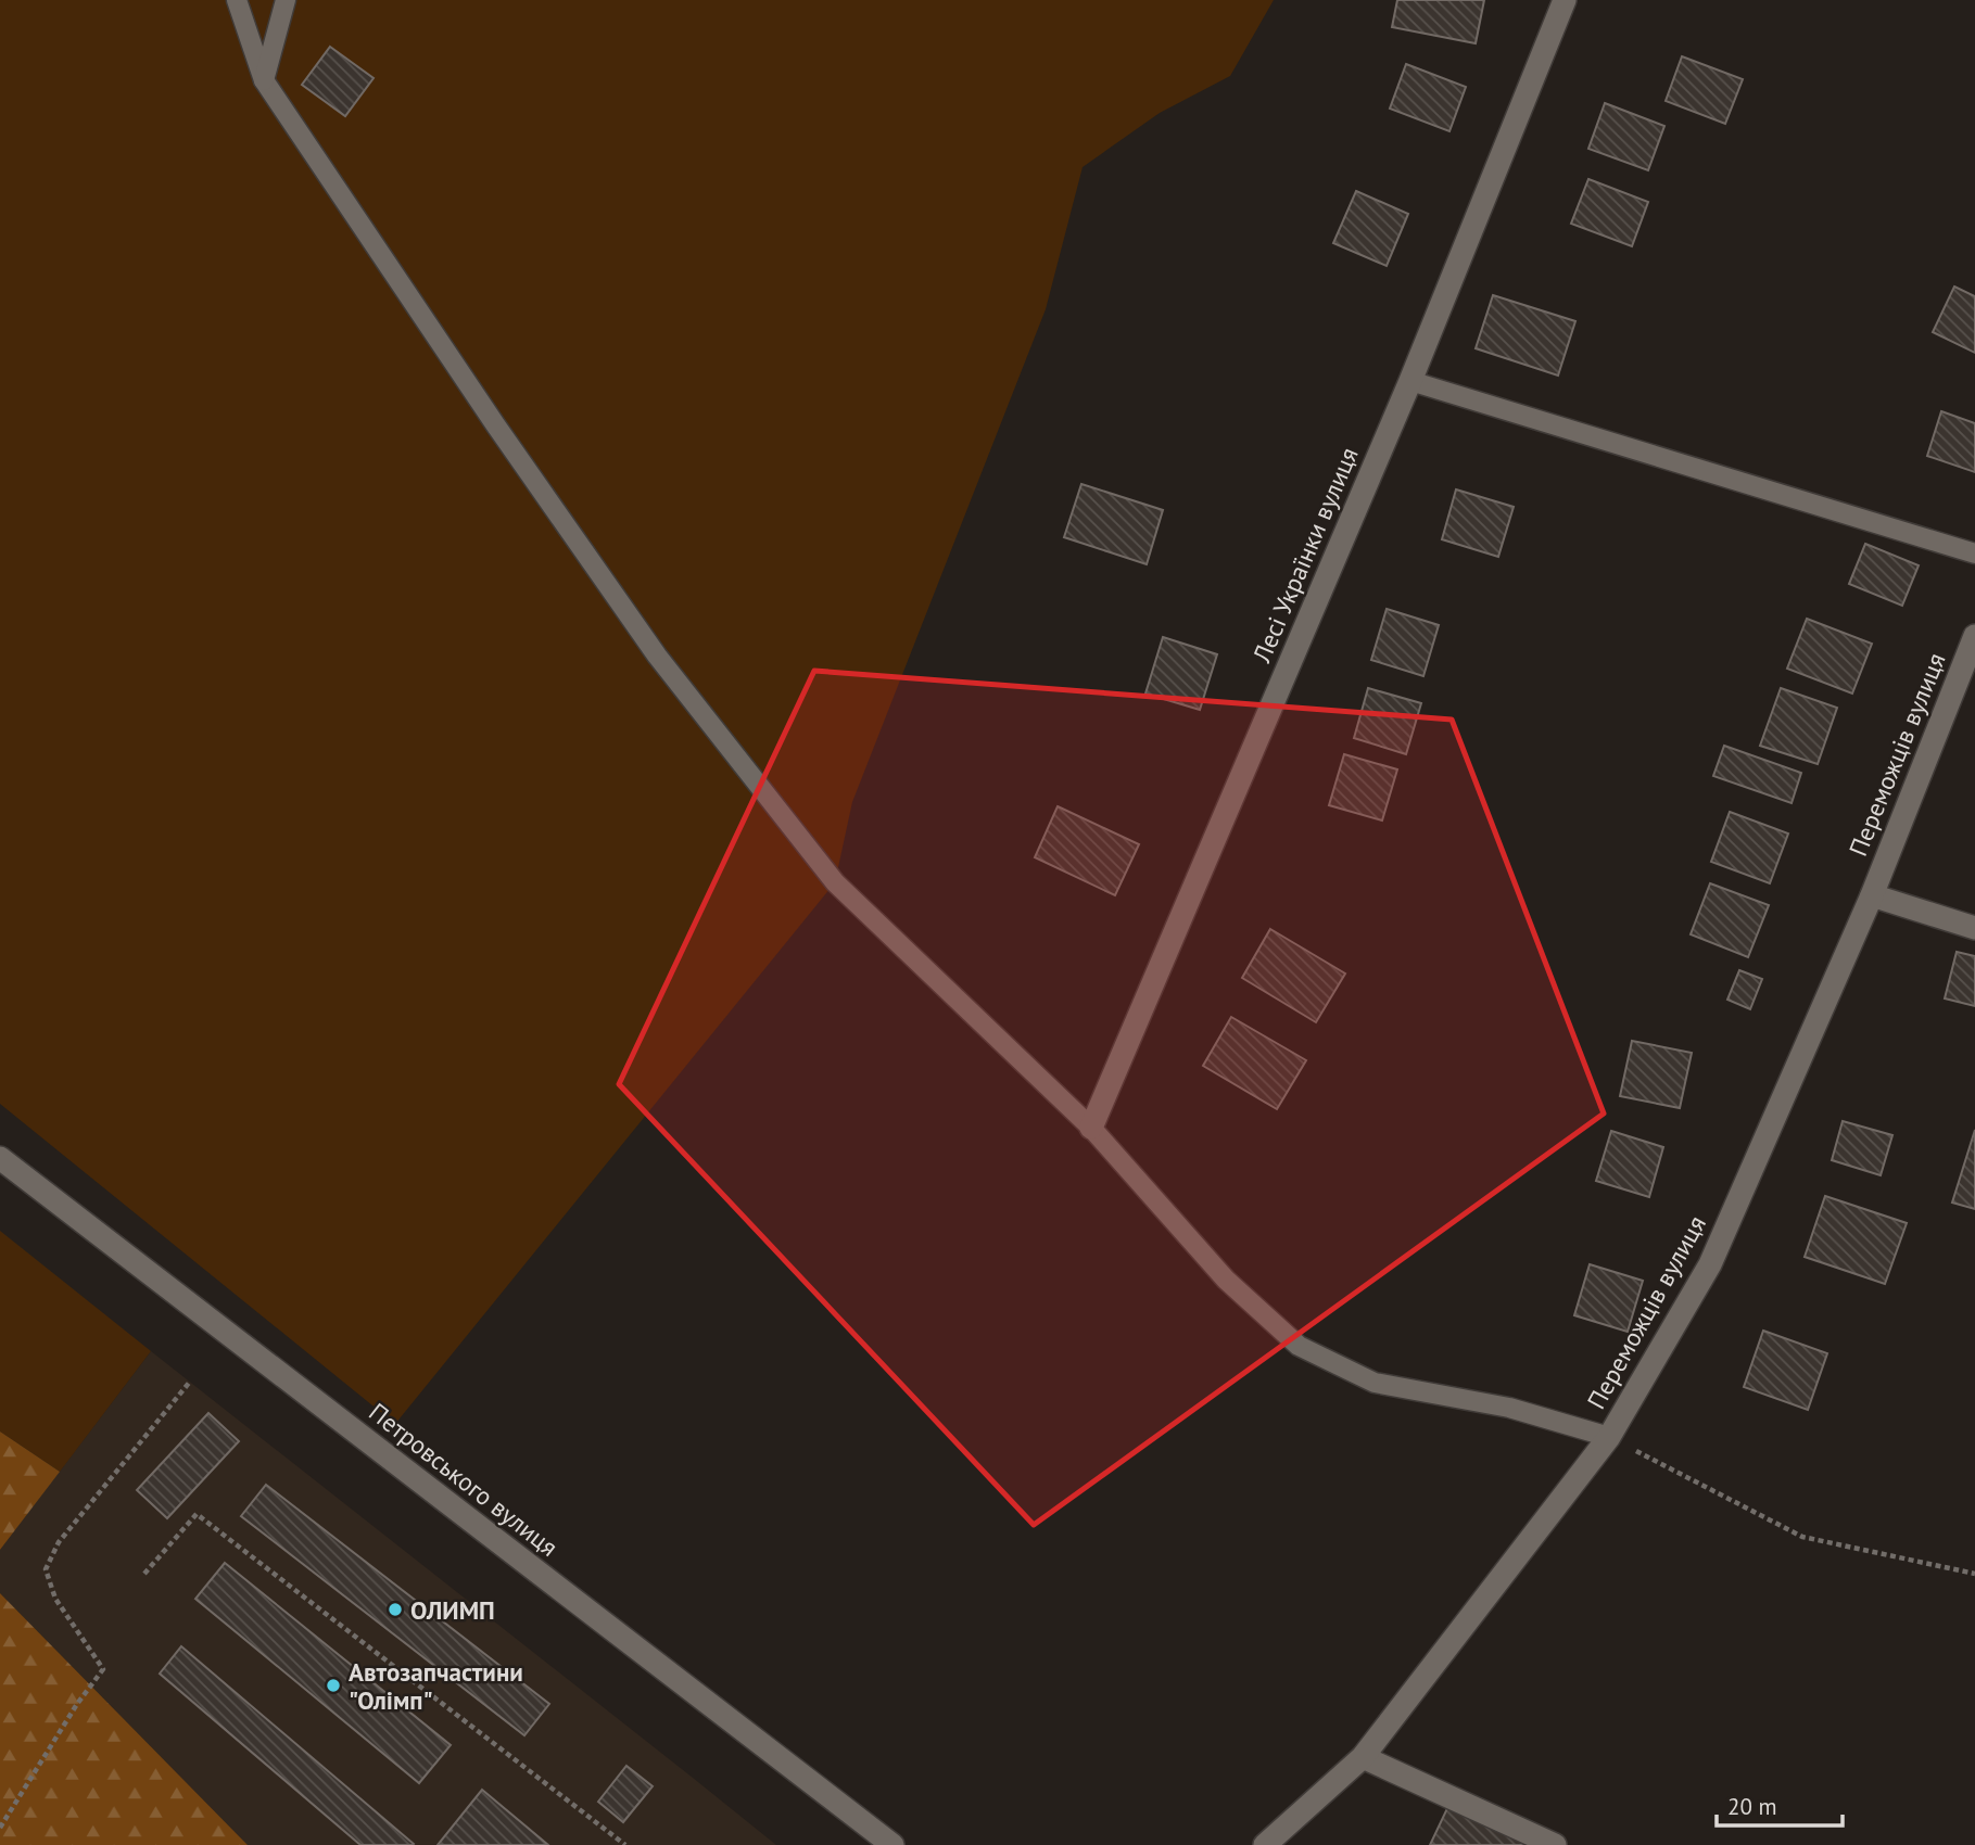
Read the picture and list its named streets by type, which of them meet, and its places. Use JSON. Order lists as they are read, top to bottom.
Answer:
{
  "streets": {
    "main road": ["Лесі Українки вулиця", "Переможців вулиця", "Петровського вулиця"]
  },
  "places": ["ОЛИМП", "Автозапчастини \"Олімп\""],
  "scale_bar": "20 m"
}
